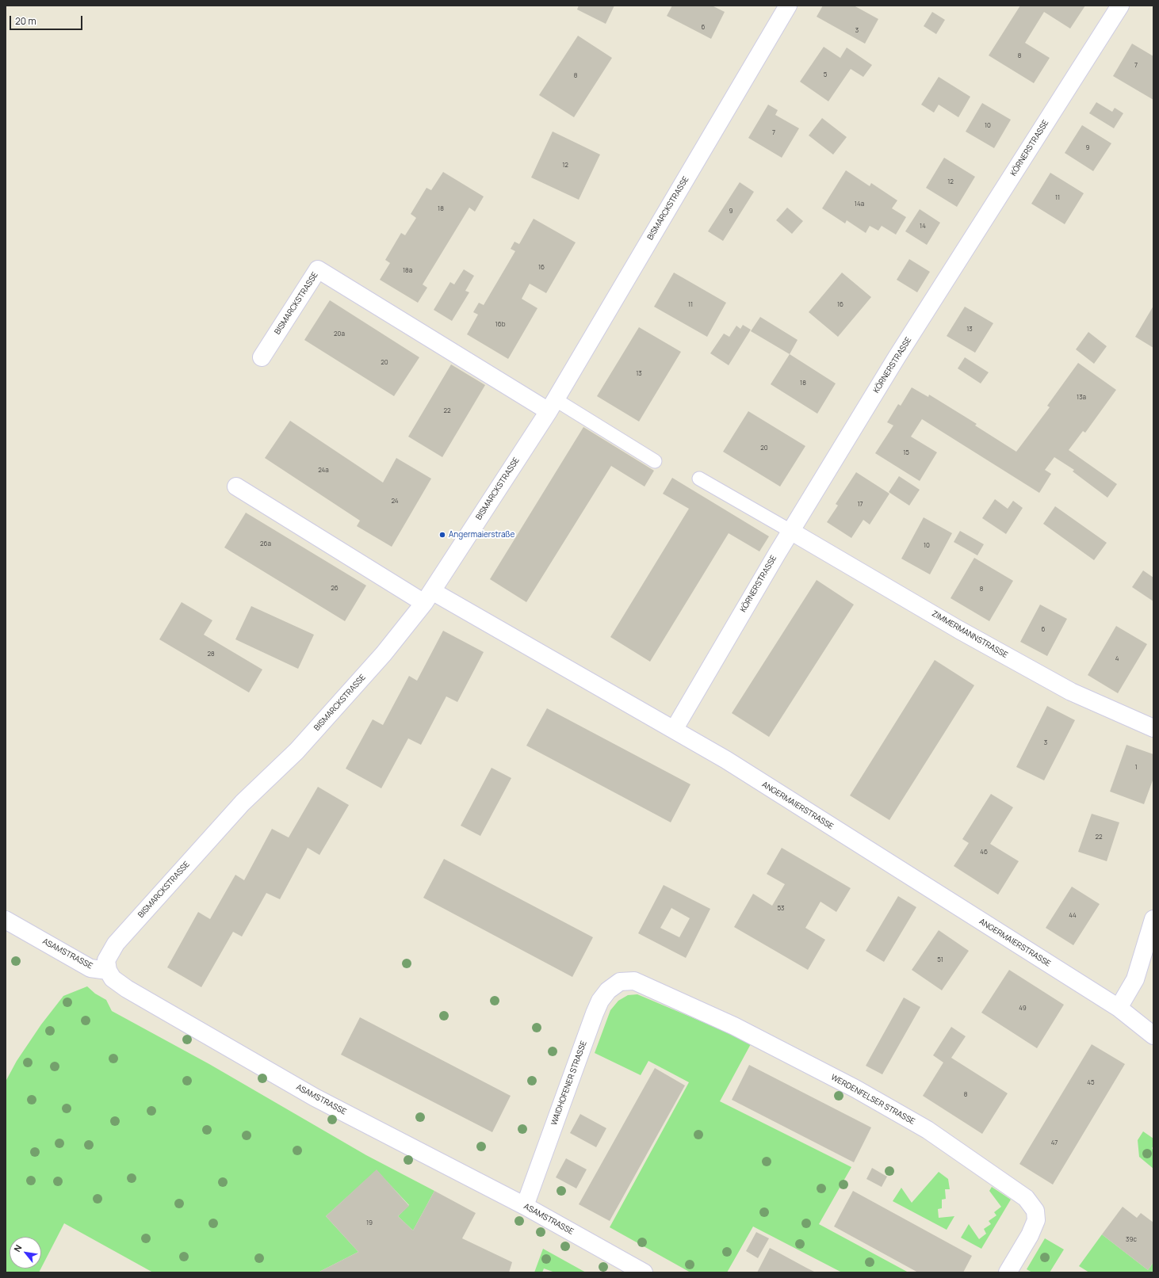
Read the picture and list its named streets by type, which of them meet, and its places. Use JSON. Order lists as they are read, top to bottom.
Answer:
{
  "streets": {
    "street": [
      "KÖRNERSTRASSE",
      "BISMARCKSTRASSE",
      "ZIMMERMANNSTRASSE",
      "ANGERMAIERSTRASSE",
      "ASAMSTRASSE",
      "WAIDHOFENER STRASSE",
      "WERDENFELSER STRASSE"
    ]
  },
  "crossings": [
    ["KÖRNERSTRASSE", "ZIMMERMANNSTRASSE"],
    ["KÖRNERSTRASSE", "ANGERMAIERSTRASSE"],
    ["BISMARCKSTRASSE", "ANGERMAIERSTRASSE"],
    ["BISMARCKSTRASSE", "ASAMSTRASSE"],
    ["ASAMSTRASSE", "WAIDHOFENER STRASSE"],
    ["WAIDHOFENER STRASSE", "WERDENFELSER STRASSE"]
  ],
  "places": ["Angermaierstraße"],
  "house_numbers": [
    "6",
    "3",
    "8",
    "7",
    "5",
    "8",
    "10",
    "7",
    "9",
    "12",
    "12",
    "11",
    "14a",
    "18",
    "9",
    "14",
    "16",
    "18a",
    "11",
    "16",
    "16b",
    "13",
    "20a",
    "20",
    "13",
    "18",
    "13a",
    "22",
    "20",
    "15",
    "24a",
    "24",
    "17",
    "26a",
    "10",
    "26",
    "8",
    "6",
    "28",
    "4",
    "3",
    "1",
    "22",
    "46",
    "53",
    "44",
    "51",
    "49",
    "45",
    "8",
    "47",
    "19",
    "39c"
  ],
  "scale_bar": "20 m",
  "north": "top left"
}
